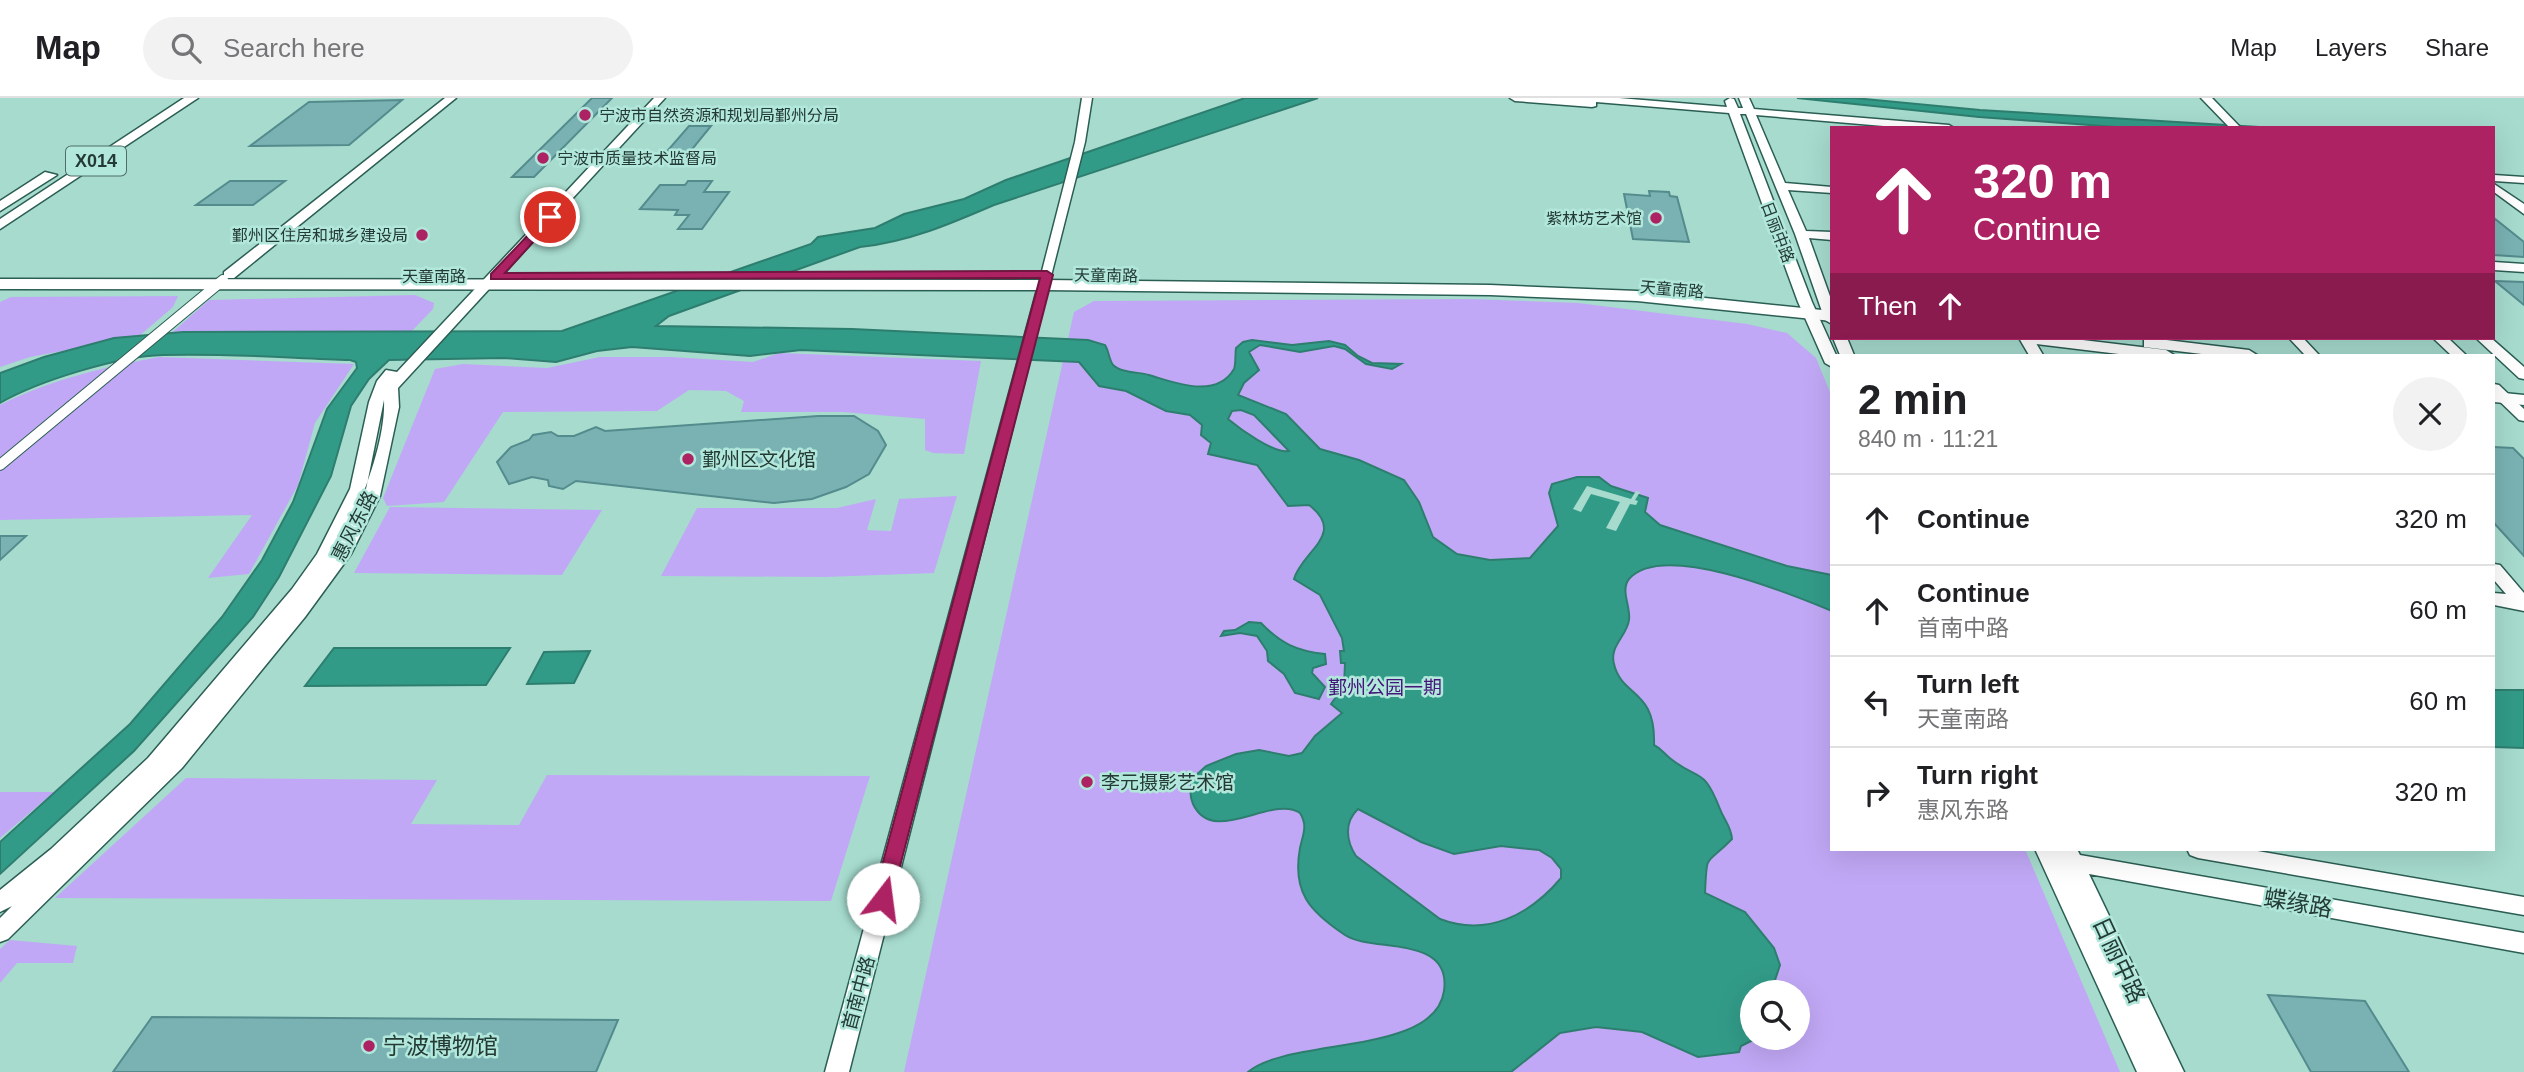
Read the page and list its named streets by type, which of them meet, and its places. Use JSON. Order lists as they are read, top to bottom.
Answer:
{
  "streets": {
    "main road": ["X014", "天童南路"],
    "street": [
      "日丽中路",
      "惠风东路",
      "蝶缘路",
      "首南中路"
    ]
  },
  "crossings": [
    ["日丽中路", "天童南路"],
    ["日丽中路", "蝶缘路"],
    ["天童南路", "惠风东路"],
    ["天童南路", "首南中路"]
  ],
  "parks": ["鄞州公园一期"],
  "places": [
    "宁波市自然资源和规划局鄞州分局",
    "宁波市质量技术监督局",
    "紫林坊艺术馆",
    "鄞州区住房和城乡建设局",
    "鄞州区文化馆",
    "李元摄影艺术馆",
    "宁波博物馆"
  ],
  "page": {
    "header": "Map",
    "search": "Search here",
    "nav": ["Map", "Layers", "Share"],
    "turn": ["320 m", "Continue"],
    "then": "Then",
    "heading": ["2 min", "840 m · 11:21"],
    "list": [
      {
        "name": "Continue",
        "value": "320 m"
      },
      {
        "name": "Continue",
        "note": "首南中路",
        "value": "60 m"
      },
      {
        "name": "Turn left",
        "note": "天童南路",
        "value": "60 m"
      },
      {
        "name": "Turn right",
        "note": "惠风东路",
        "value": "320 m"
      }
    ]
  }
}
